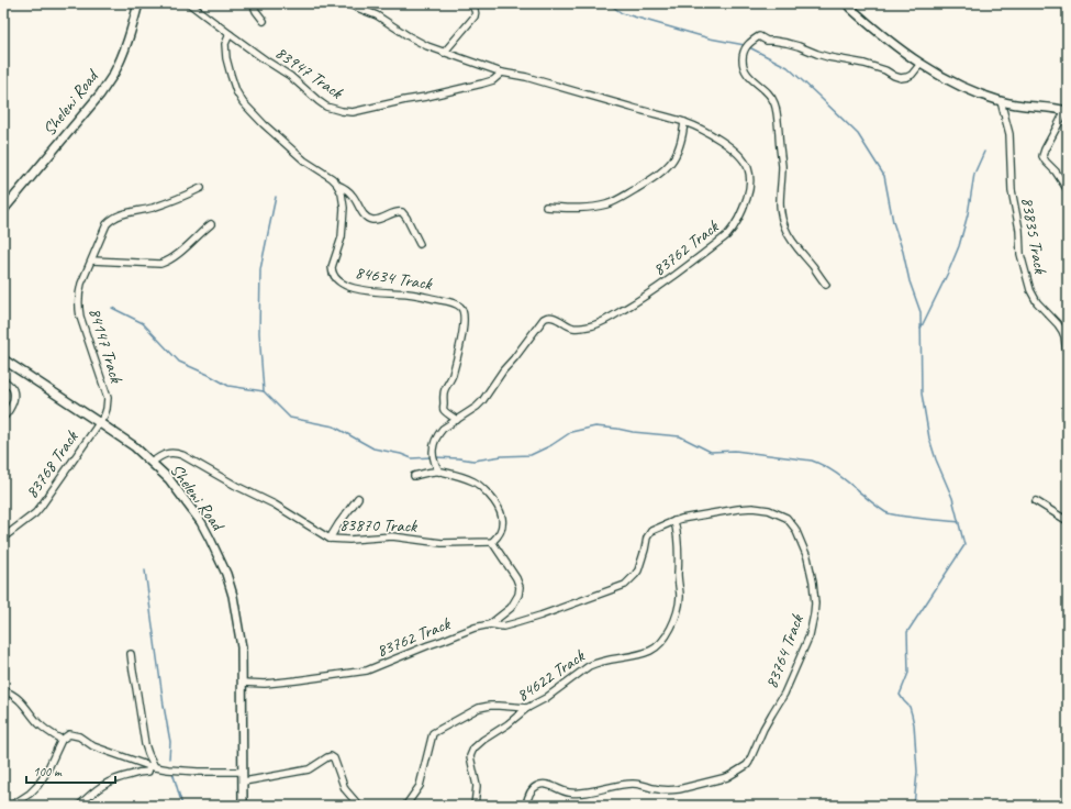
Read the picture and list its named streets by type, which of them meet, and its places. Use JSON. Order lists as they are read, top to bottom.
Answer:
{
  "streets": {
    "street": [
      "83947 Track",
      "Sheleni Road",
      "83835 Track",
      "83762 Track",
      "84634 Track",
      "84147 Track",
      "83768 Track",
      "83870 Track",
      "83764 Track",
      "84622 Track"
    ]
  },
  "crossings": [
    ["83947 Track", "83762 Track"],
    ["Sheleni Road", "83762 Track"],
    ["Sheleni Road", "84147 Track"],
    ["Sheleni Road", "83768 Track"],
    ["Sheleni Road", "83870 Track"],
    ["83762 Track", "84634 Track"],
    ["83762 Track", "83870 Track"],
    ["83762 Track", "83764 Track"],
    ["84147 Track", "83768 Track"],
    ["83764 Track", "84622 Track"]
  ],
  "scale_bar": "100 m"
}
